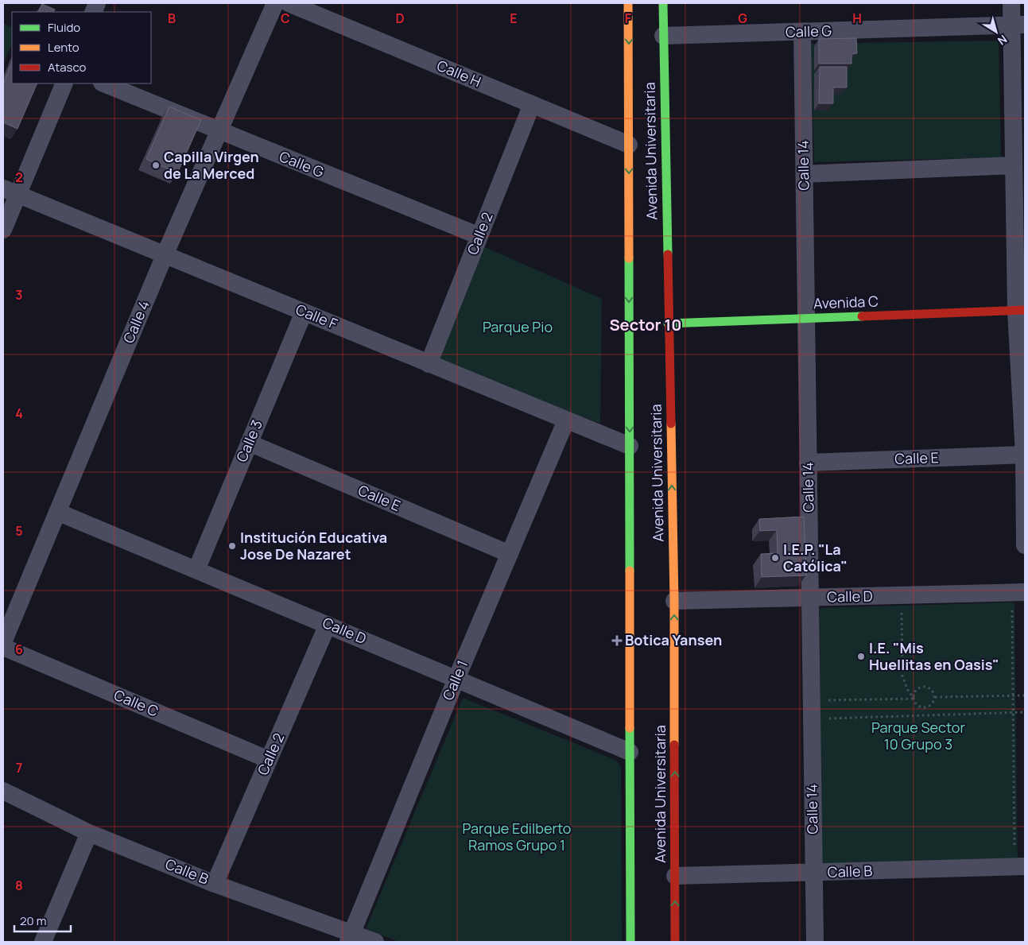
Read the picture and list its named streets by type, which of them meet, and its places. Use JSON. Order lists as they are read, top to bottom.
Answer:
{
  "streets": {
    "street": [
      "Calle G",
      "Calle H",
      "Avenida Universitaria",
      "Calle 14",
      "Calle 2",
      "Avenida C",
      "Calle F",
      "Calle 4",
      "Calle 3",
      "Calle E",
      "Calle D",
      "Calle 1",
      "Calle C",
      "Calle B"
    ]
  },
  "crossings": [
    ["Calle G", "Avenida Universitaria"],
    ["Calle G", "Calle 14"],
    ["Calle G", "Calle 2"],
    ["Calle G", "Calle 4"],
    ["Calle H", "Avenida Universitaria"],
    ["Calle H", "Calle 2"],
    ["Avenida Universitaria", "Avenida C"],
    ["Avenida Universitaria", "Calle F"],
    ["Avenida Universitaria", "Calle D"],
    ["Avenida Universitaria", "Calle B"],
    ["Calle 14", "Avenida C"],
    ["Calle 14", "Calle E"],
    ["Calle 14", "Calle D"],
    ["Calle 14", "Calle B"],
    ["Calle 2", "Calle F"],
    ["Calle 2", "Calle D"],
    ["Calle 2", "Calle C"],
    ["Calle 2", "Calle B"],
    ["Calle F", "Calle 4"],
    ["Calle F", "Calle 3"],
    ["Calle F", "Calle 1"],
    ["Calle 4", "Calle D"],
    ["Calle 3", "Calle E"],
    ["Calle 3", "Calle D"],
    ["Calle E", "Calle 1"],
    ["Calle D", "Calle 1"],
    ["Calle 1", "Calle B"]
  ],
  "districts": ["Sector 10"],
  "parks": ["Parque Pio", "Parque Sector 10 Grupo 3", "Parque Edilberto Ramos Grupo 1"],
  "places": {
    "other": [
      "Capilla Virgen de La Merced",
      "Institución Educativa Jose De Nazaret",
      "I.E.P. \"La Católica\"",
      "I.E. \"Mis Huellitas en Oasis\""
    ],
    "health": ["Botica Yansen"]
  },
  "legend": ["Fluido", "Lento", "Atasco"],
  "scale_bar": "20 m",
  "north": "bottom right",
  "grid": {
    "columns": [
      "B",
      "C",
      "D",
      "E",
      "F",
      "G",
      "H"
    ],
    "rows": [
      "2",
      "3",
      "4",
      "5",
      "6",
      "7",
      "8"
    ]
  }
}
